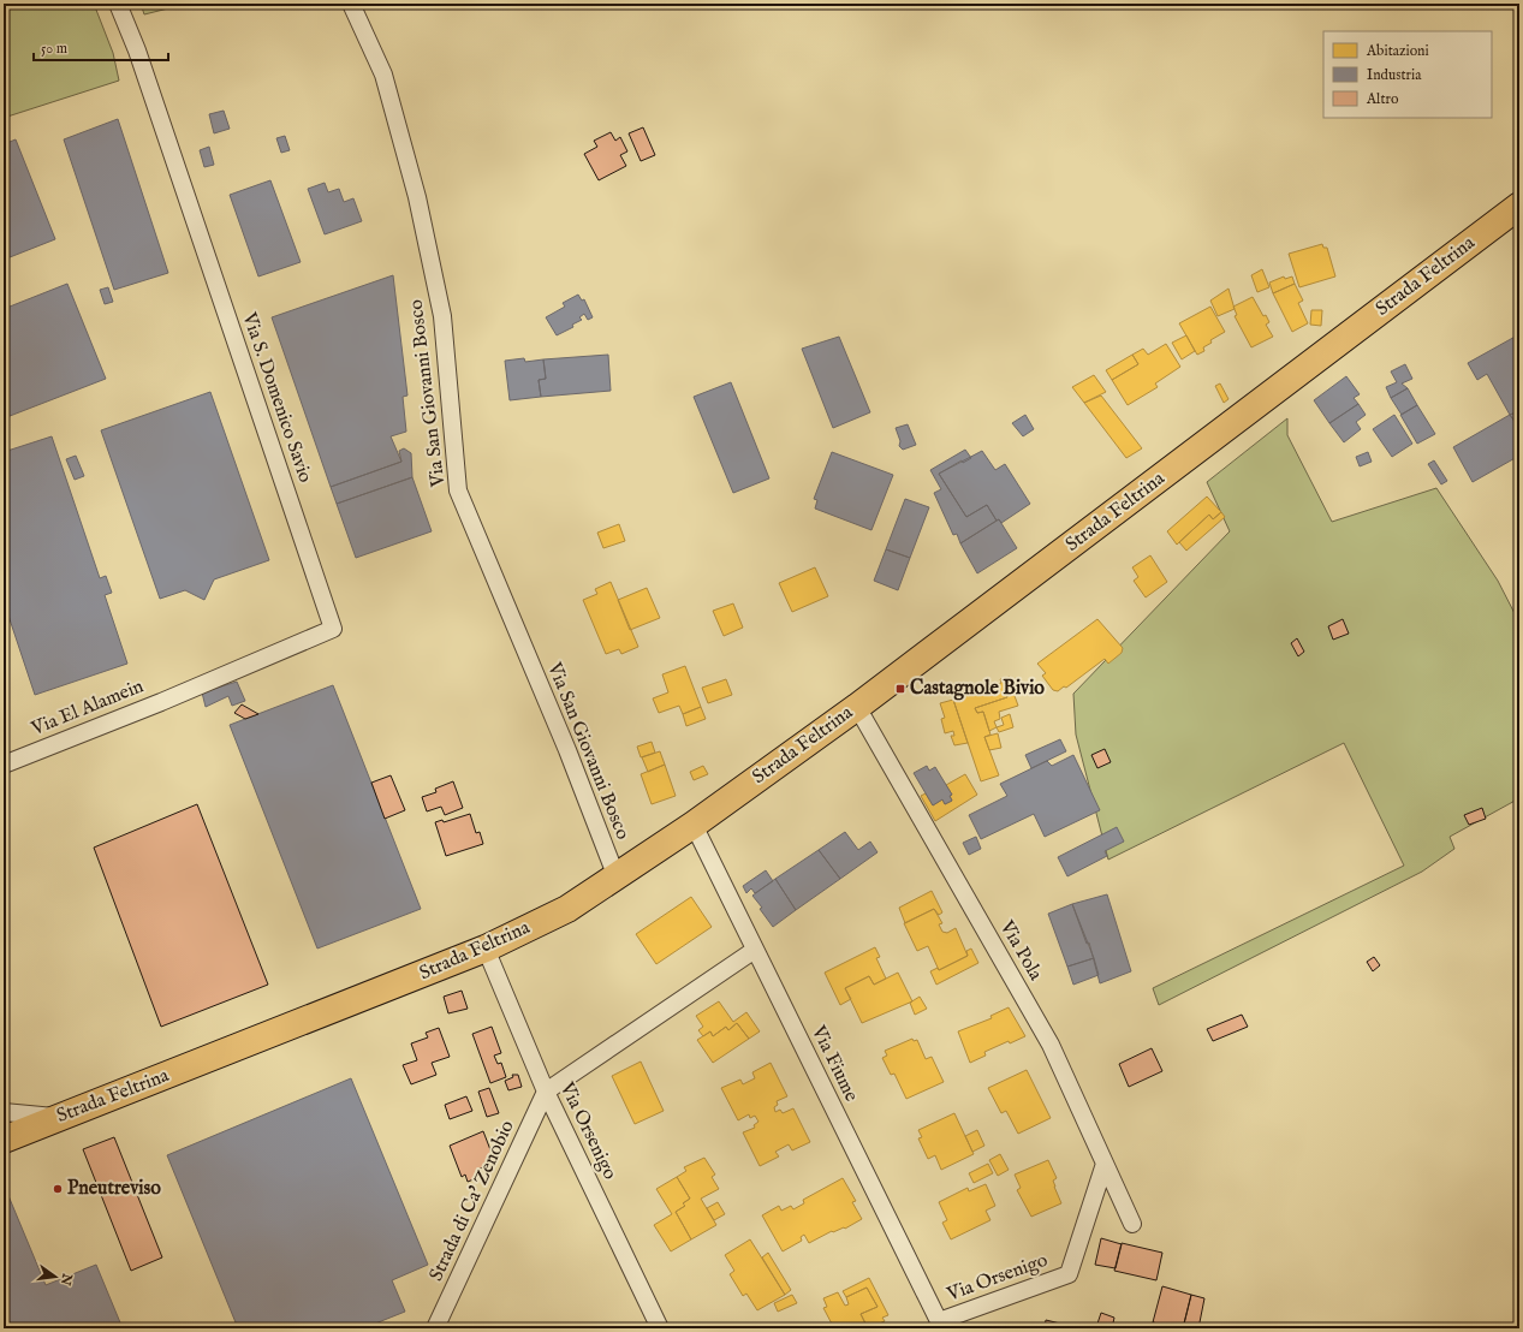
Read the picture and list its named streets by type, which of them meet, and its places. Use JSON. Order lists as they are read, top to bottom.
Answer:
{
  "streets": {
    "main road": ["Strada Feltrina"],
    "street": [
      "Via San Giovanni Bosco",
      "Via S. Domenico Savio",
      "Via El Alamein",
      "Via Pola",
      "Via Fiume",
      "Via Orsenigo",
      "Strada di Ca' Zenobio"
    ]
  },
  "crossings": [
    ["Strada Feltrina", "Via San Giovanni Bosco"],
    ["Strada Feltrina", "Via Pola"],
    ["Strada Feltrina", "Via Fiume"],
    ["Strada Feltrina", "Via Orsenigo"],
    ["Via S. Domenico Savio", "Via El Alamein"],
    ["Via Pola", "Via Orsenigo"],
    ["Via Fiume", "Via Orsenigo"],
    ["Via Orsenigo", "Strada di Ca' Zenobio"]
  ],
  "places": {
    "transit": ["Castagnole Bivio"],
    "other": ["Pneutreviso"]
  },
  "legend": ["Abitazioni", "Industria", "Altro"],
  "scale_bar": "50 m",
  "north": "right"
}
